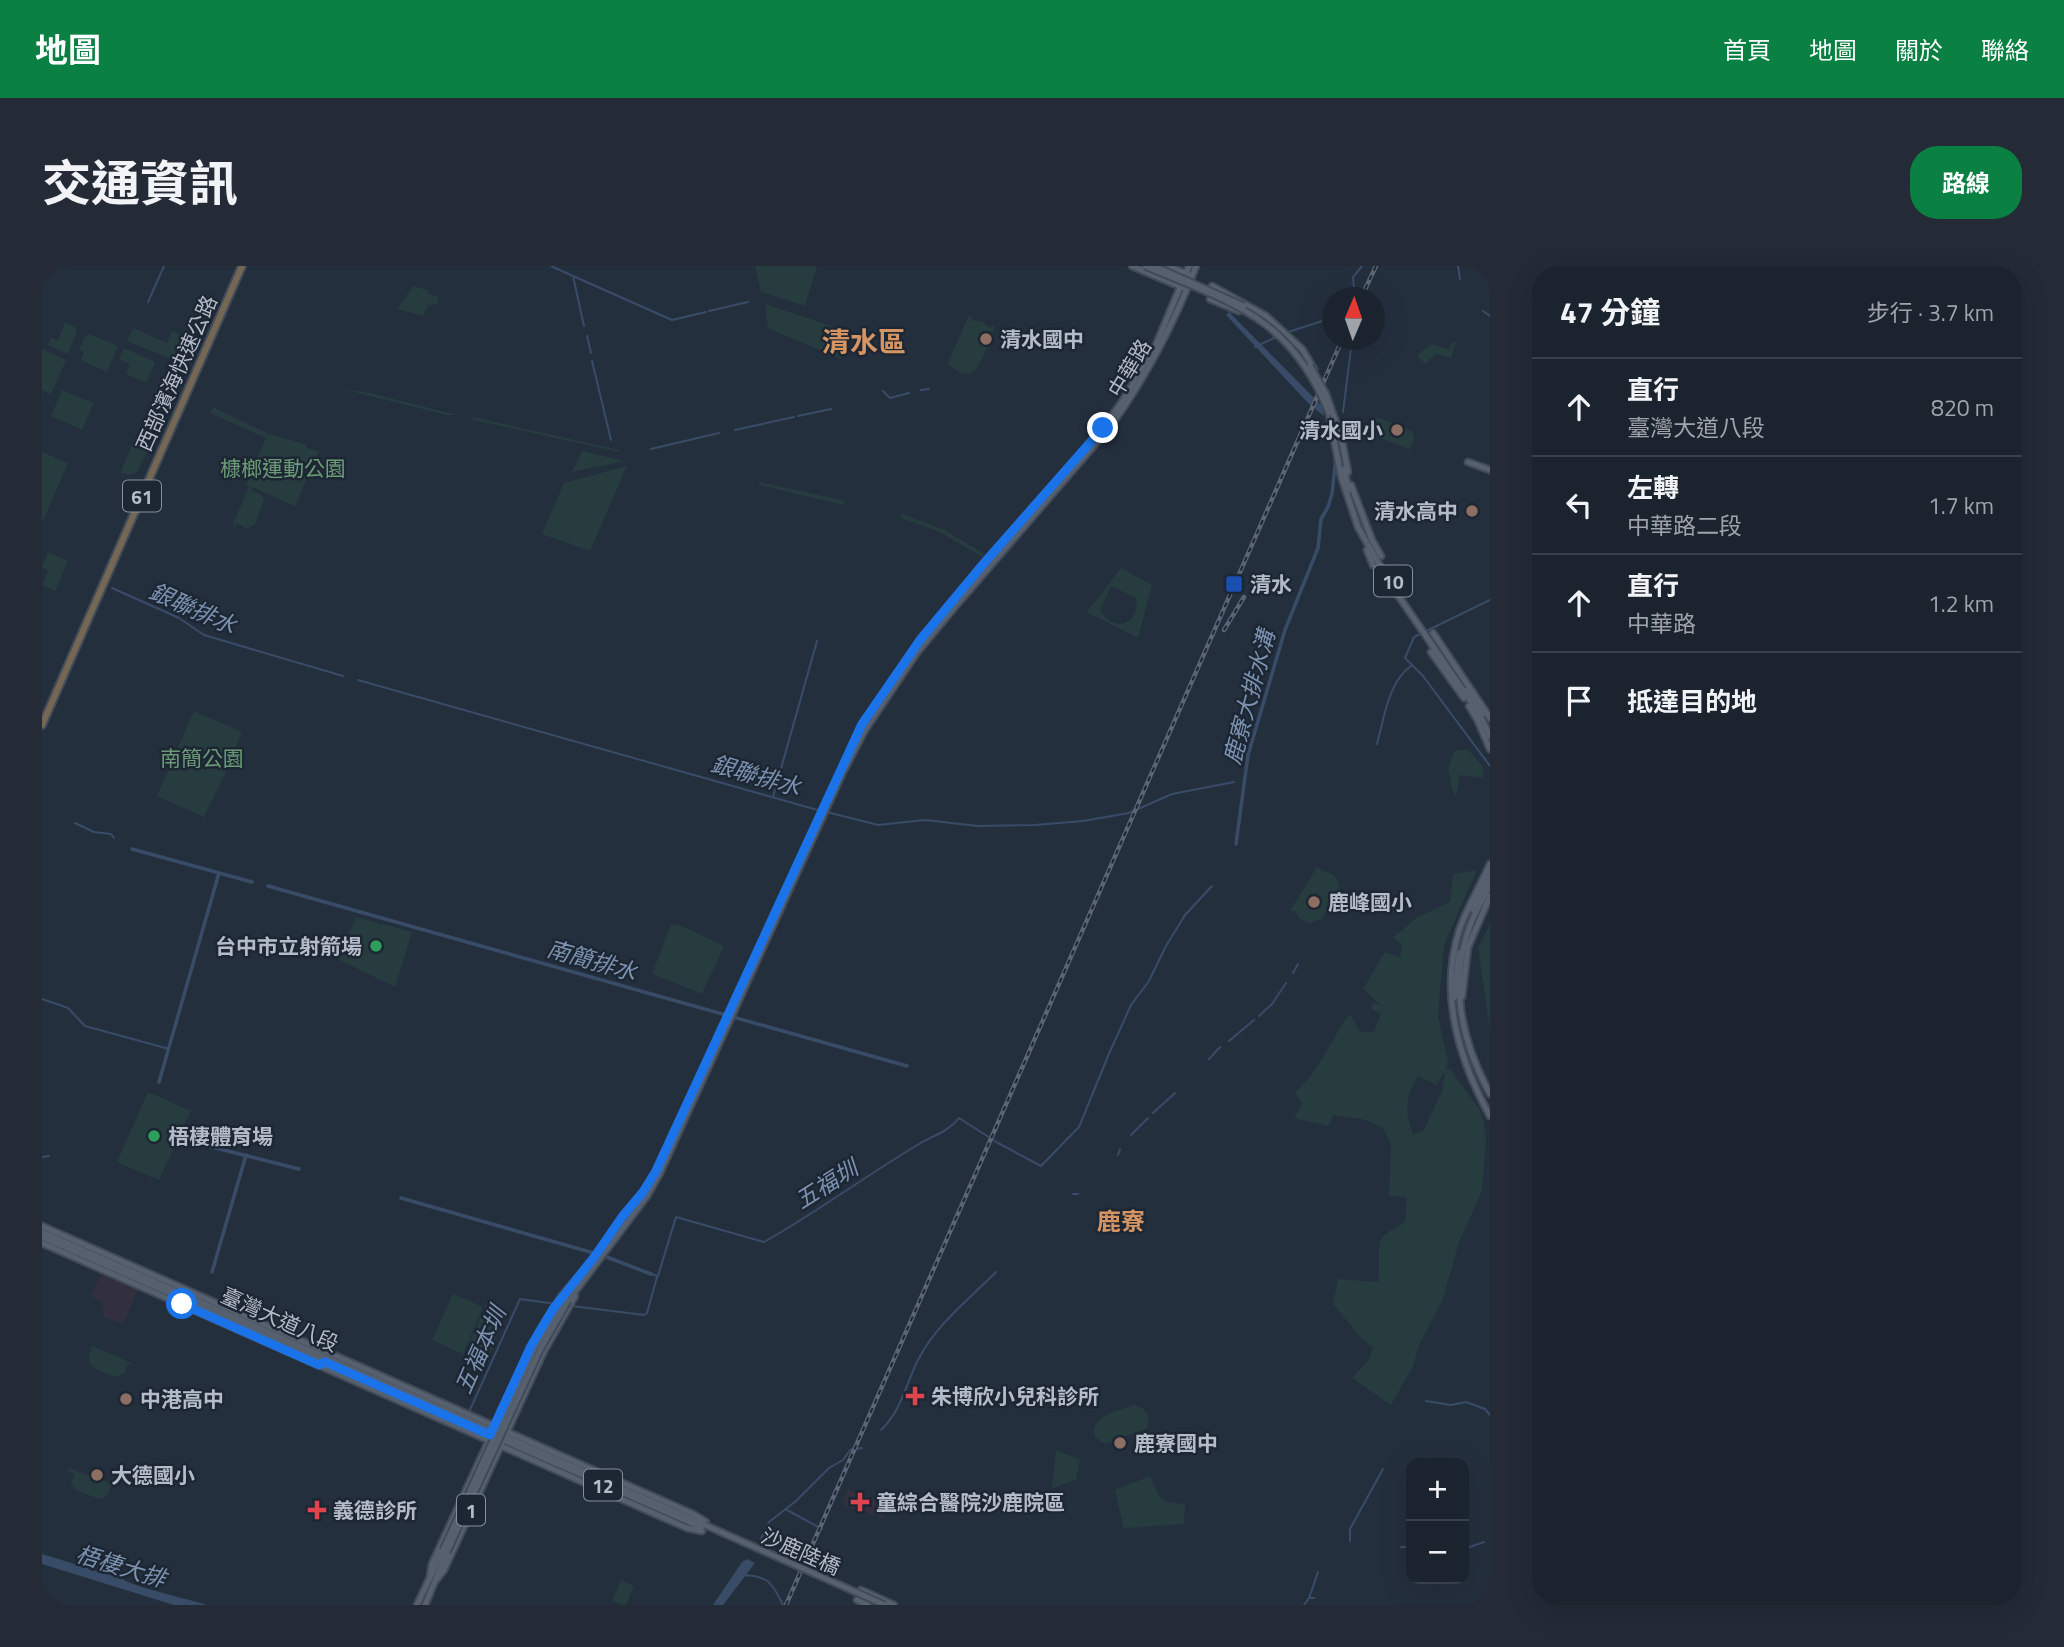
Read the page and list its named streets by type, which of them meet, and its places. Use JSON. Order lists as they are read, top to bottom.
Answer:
{
  "streets": {
    "highway": ["西部濱海快速公路", "61"],
    "main road": [
      "中華路",
      "10",
      "臺灣大道八段",
      "12",
      "1",
      "沙鹿陸橋"
    ]
  },
  "crossings": [
    ["中華路", "1"],
    ["臺灣大道八段", "1"],
    ["臺灣大道八段", "沙鹿陸橋"]
  ],
  "districts": ["清水區", "鹿寮"],
  "water": [
    "銀聯排水",
    "鹿寮大排水溝",
    "南簡排水",
    "五福圳",
    "五福本圳",
    "梧棲大排"
  ],
  "parks": ["槺榔運動公園", "南簡公園"],
  "places": {
    "other": [
      "清水國中",
      "清水國小",
      "清水高中",
      "鹿峰國小",
      "台中市立射箭場",
      "梧棲體育場",
      "中港高中",
      "鹿寮國中",
      "大德國小"
    ],
    "transit": ["清水"],
    "health": ["朱博欣小兒科診所", "童綜合醫院沙鹿院區", "義德診所"]
  },
  "north": "top",
  "page": {
    "header": "地圖",
    "nav": [
      "首頁",
      "地圖",
      "關於",
      "聯絡"
    ],
    "title": "交通資訊",
    "buttons": "路線",
    "heading": ["47 分鐘", "步行 · 3.7 km"],
    "list": [
      ["直行", "臺灣大道八段", "820 m"],
      ["左轉", "中華路二段", "1.7 km"],
      ["直行", "中華路", "1.2 km"],
      "抵達目的地"
    ],
    "map_buttons": ["+", "−"]
  }
}
